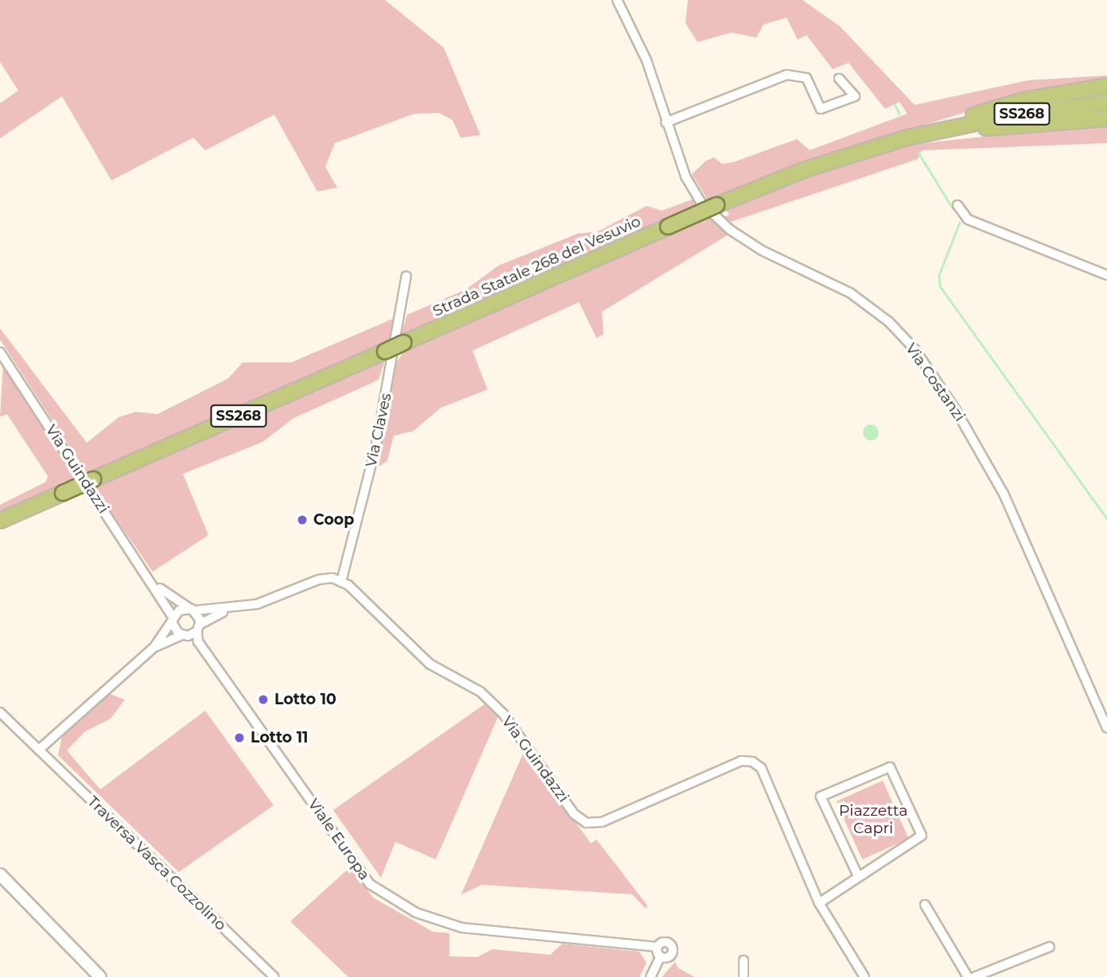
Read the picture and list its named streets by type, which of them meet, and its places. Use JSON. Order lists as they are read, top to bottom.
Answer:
{
  "streets": {
    "highway": ["SS268", "Strada Statale 268 del Vesuvio"],
    "street": [
      "Via Costanzi",
      "Via Claves",
      "Via Guindazzi",
      "Viale Europa",
      "Traversa Vasca Cozzolino"
    ]
  },
  "crossings": [
    ["Via Claves", "Via Guindazzi"]
  ],
  "parks": ["Piazzetta Capri"],
  "places": ["Coop", "Lotto 10", "Lotto 11"]
}
